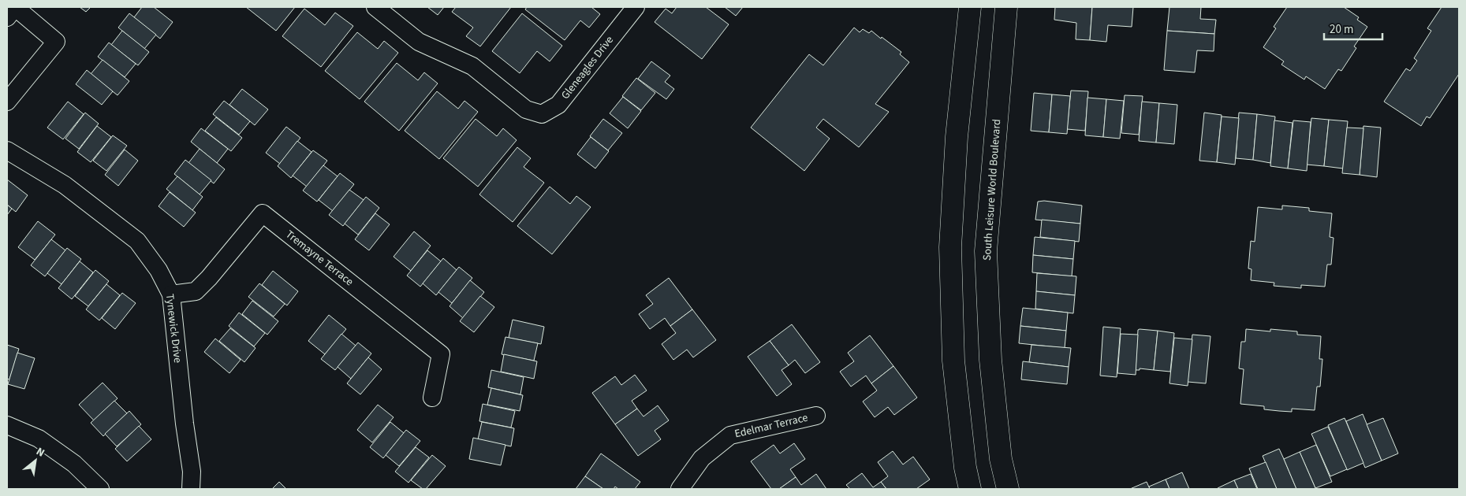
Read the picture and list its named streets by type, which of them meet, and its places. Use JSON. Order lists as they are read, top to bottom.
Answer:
{
  "streets": {
    "street": [
      "Gleneagles Drive",
      "South Leisure World Boulevard",
      "Tremayne Terrace",
      "Tynewick Drive",
      "Edelmar Terrace"
    ]
  },
  "crossings": [
    ["Tremayne Terrace", "Tynewick Drive"]
  ],
  "scale_bar": "20 m",
  "north": "top right"
}
